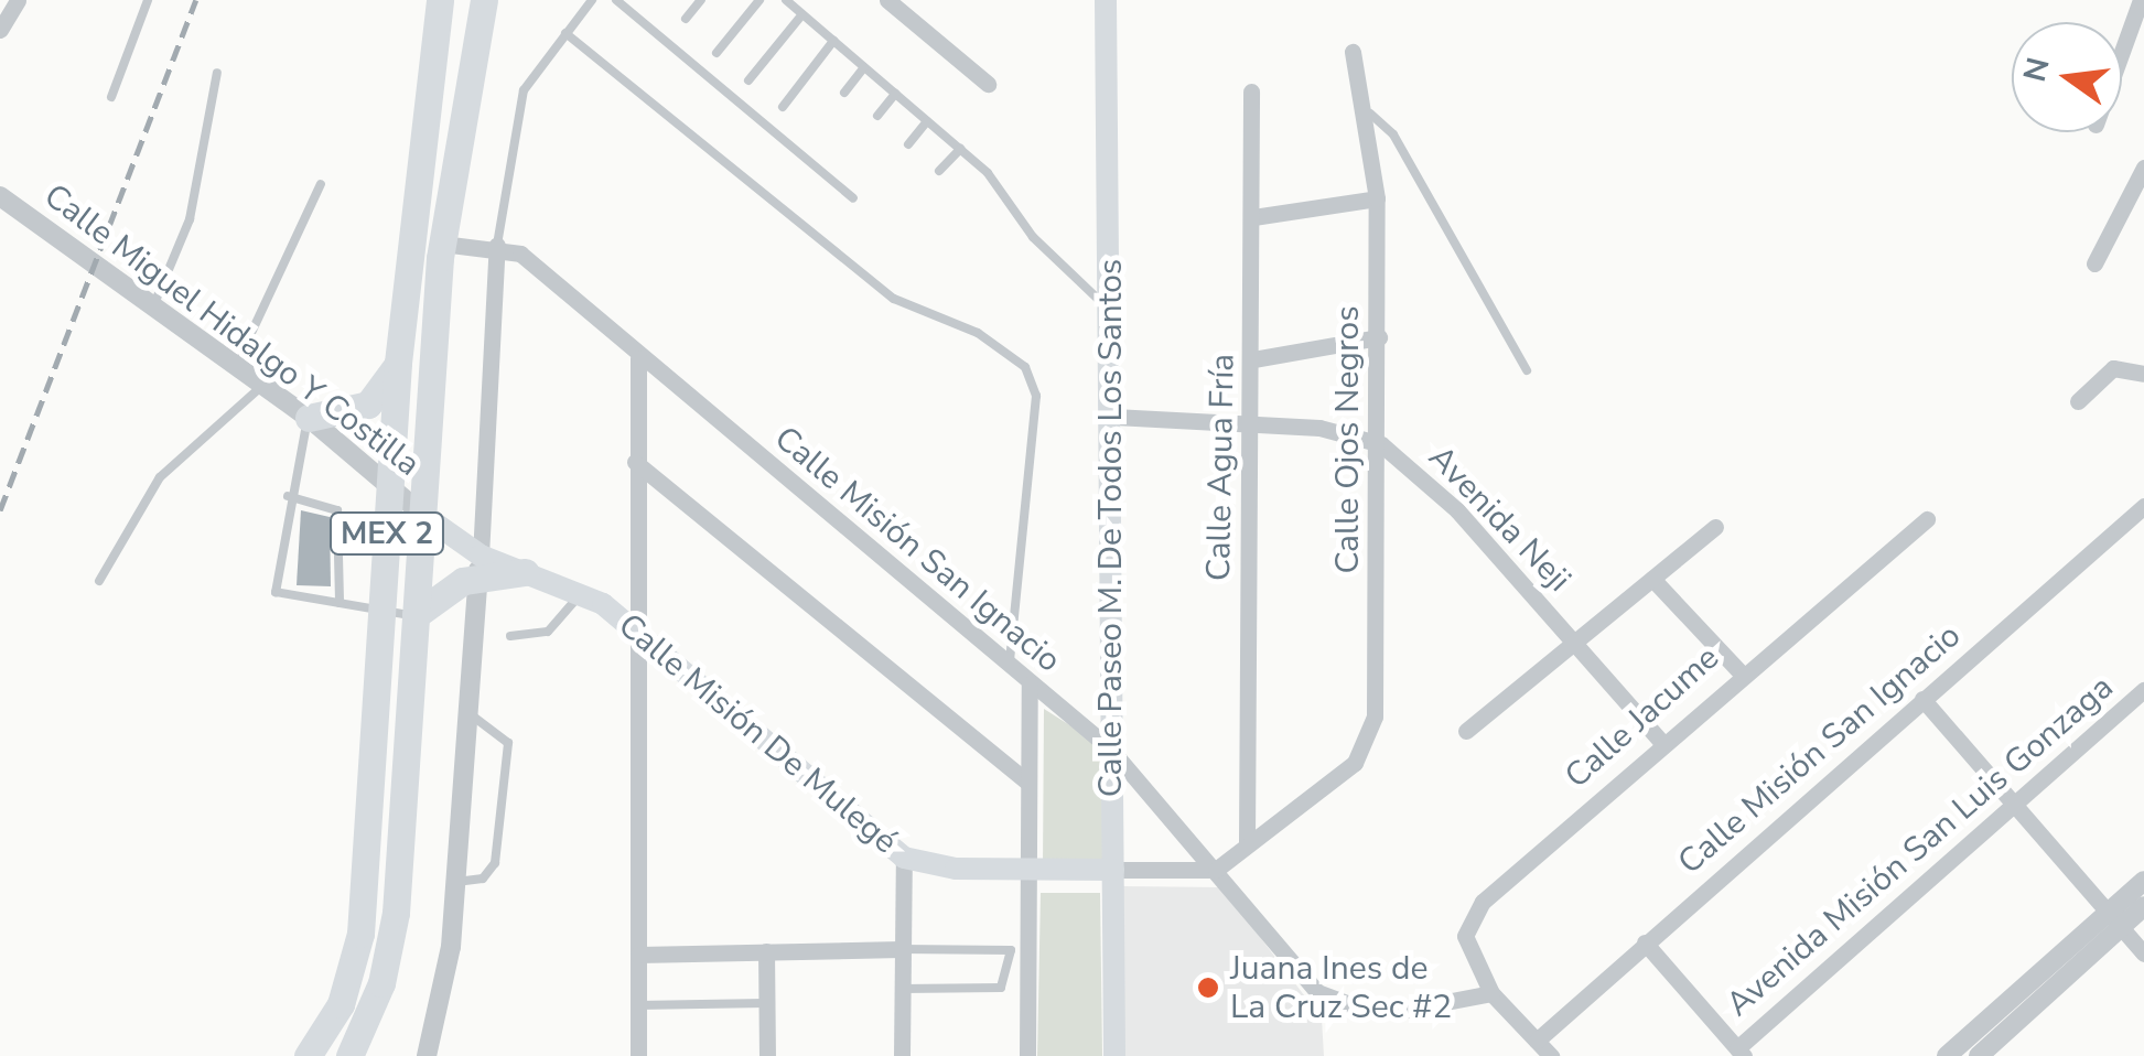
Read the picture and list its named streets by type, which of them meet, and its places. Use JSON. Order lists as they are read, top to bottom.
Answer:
{
  "streets": {
    "highway": ["MEX 2"],
    "main road": ["Calle Paseo M. De Todos Los Santos", "Calle Misión De Mulegé"],
    "street": [
      "Calle Miguel Hidalgo Y Costilla",
      "Calle Ojos Negros",
      "Calle Agua Fría",
      "Avenida Neji",
      "Calle Misión San Ignacio",
      "Calle Jacume",
      "Avenida Misión San Luis Gonzaga"
    ]
  },
  "crossings": [
    ["Calle Miguel Hidalgo Y Costilla", "MEX 2"],
    ["Calle Ojos Negros", "Calle Agua Fría"],
    ["Calle Ojos Negros", "Avenida Neji"],
    ["Calle Agua Fría", "Avenida Neji"],
    ["Avenida Neji", "Calle Paseo M. De Todos Los Santos"],
    ["Avenida Neji", "Calle Jacume"],
    ["Calle Paseo M. De Todos Los Santos", "Calle Misión San Ignacio"],
    ["Calle Paseo M. De Todos Los Santos", "Calle Misión De Mulegé"],
    ["Calle Misión San Ignacio", "Calle Jacume"]
  ],
  "places": ["Juana Ines de La Cruz Sec #2"],
  "north": "left"
}
